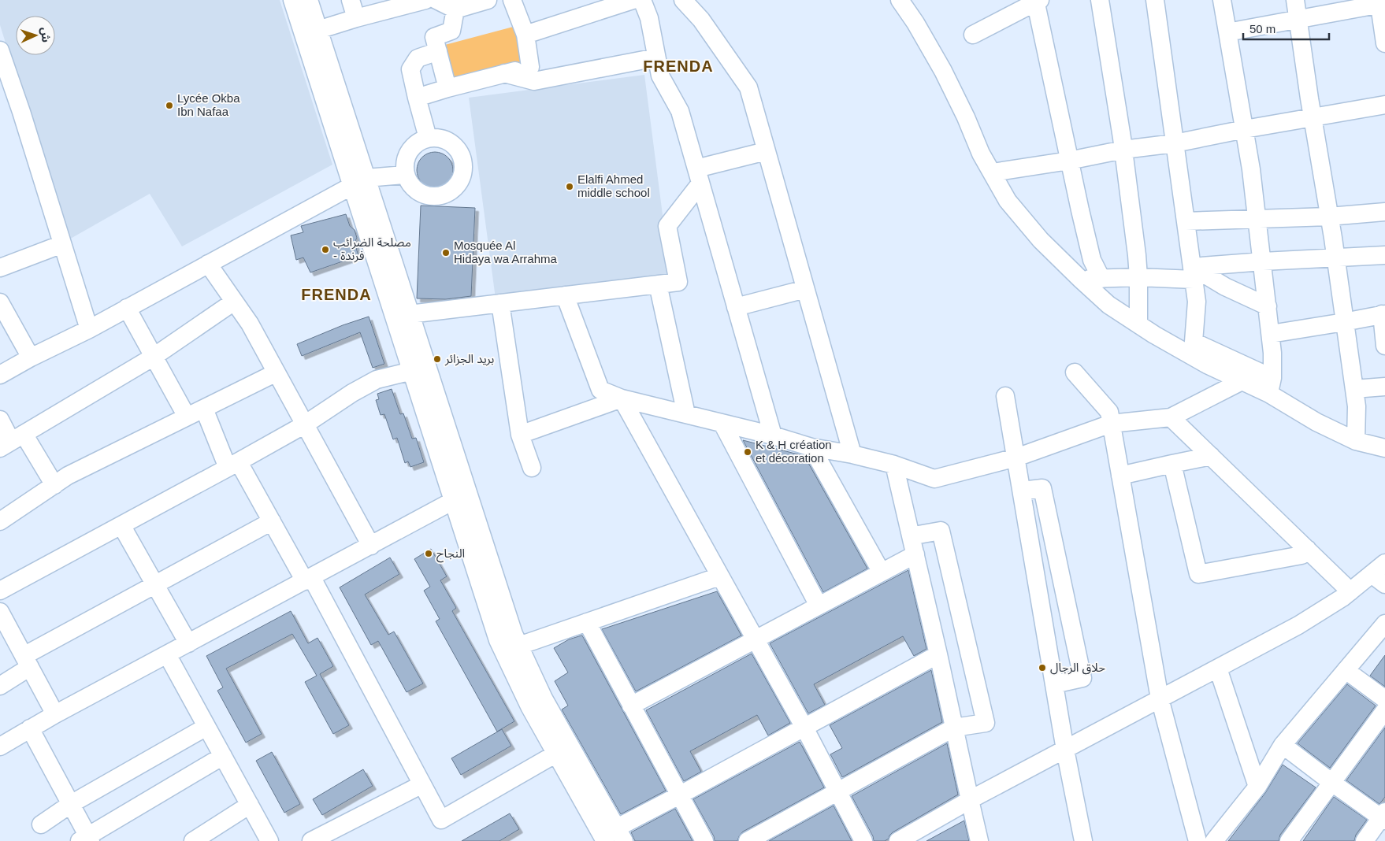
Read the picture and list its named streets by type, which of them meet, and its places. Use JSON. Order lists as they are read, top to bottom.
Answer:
{
  "districts": ["FRENDA", "FRENDA"],
  "places": [
    "Lycée Okba Ibn Nafaa",
    "Elalfi Ahmed middle school",
    "مصلحة الضرائب - فرندة",
    "Mosquée Al Hidaya wa Arrahma",
    "بريد الجزائر",
    "K & H création et décoration",
    "النجاح",
    "حلاق الرجال"
  ],
  "scale_bar": "50 m",
  "north": "right"
}
